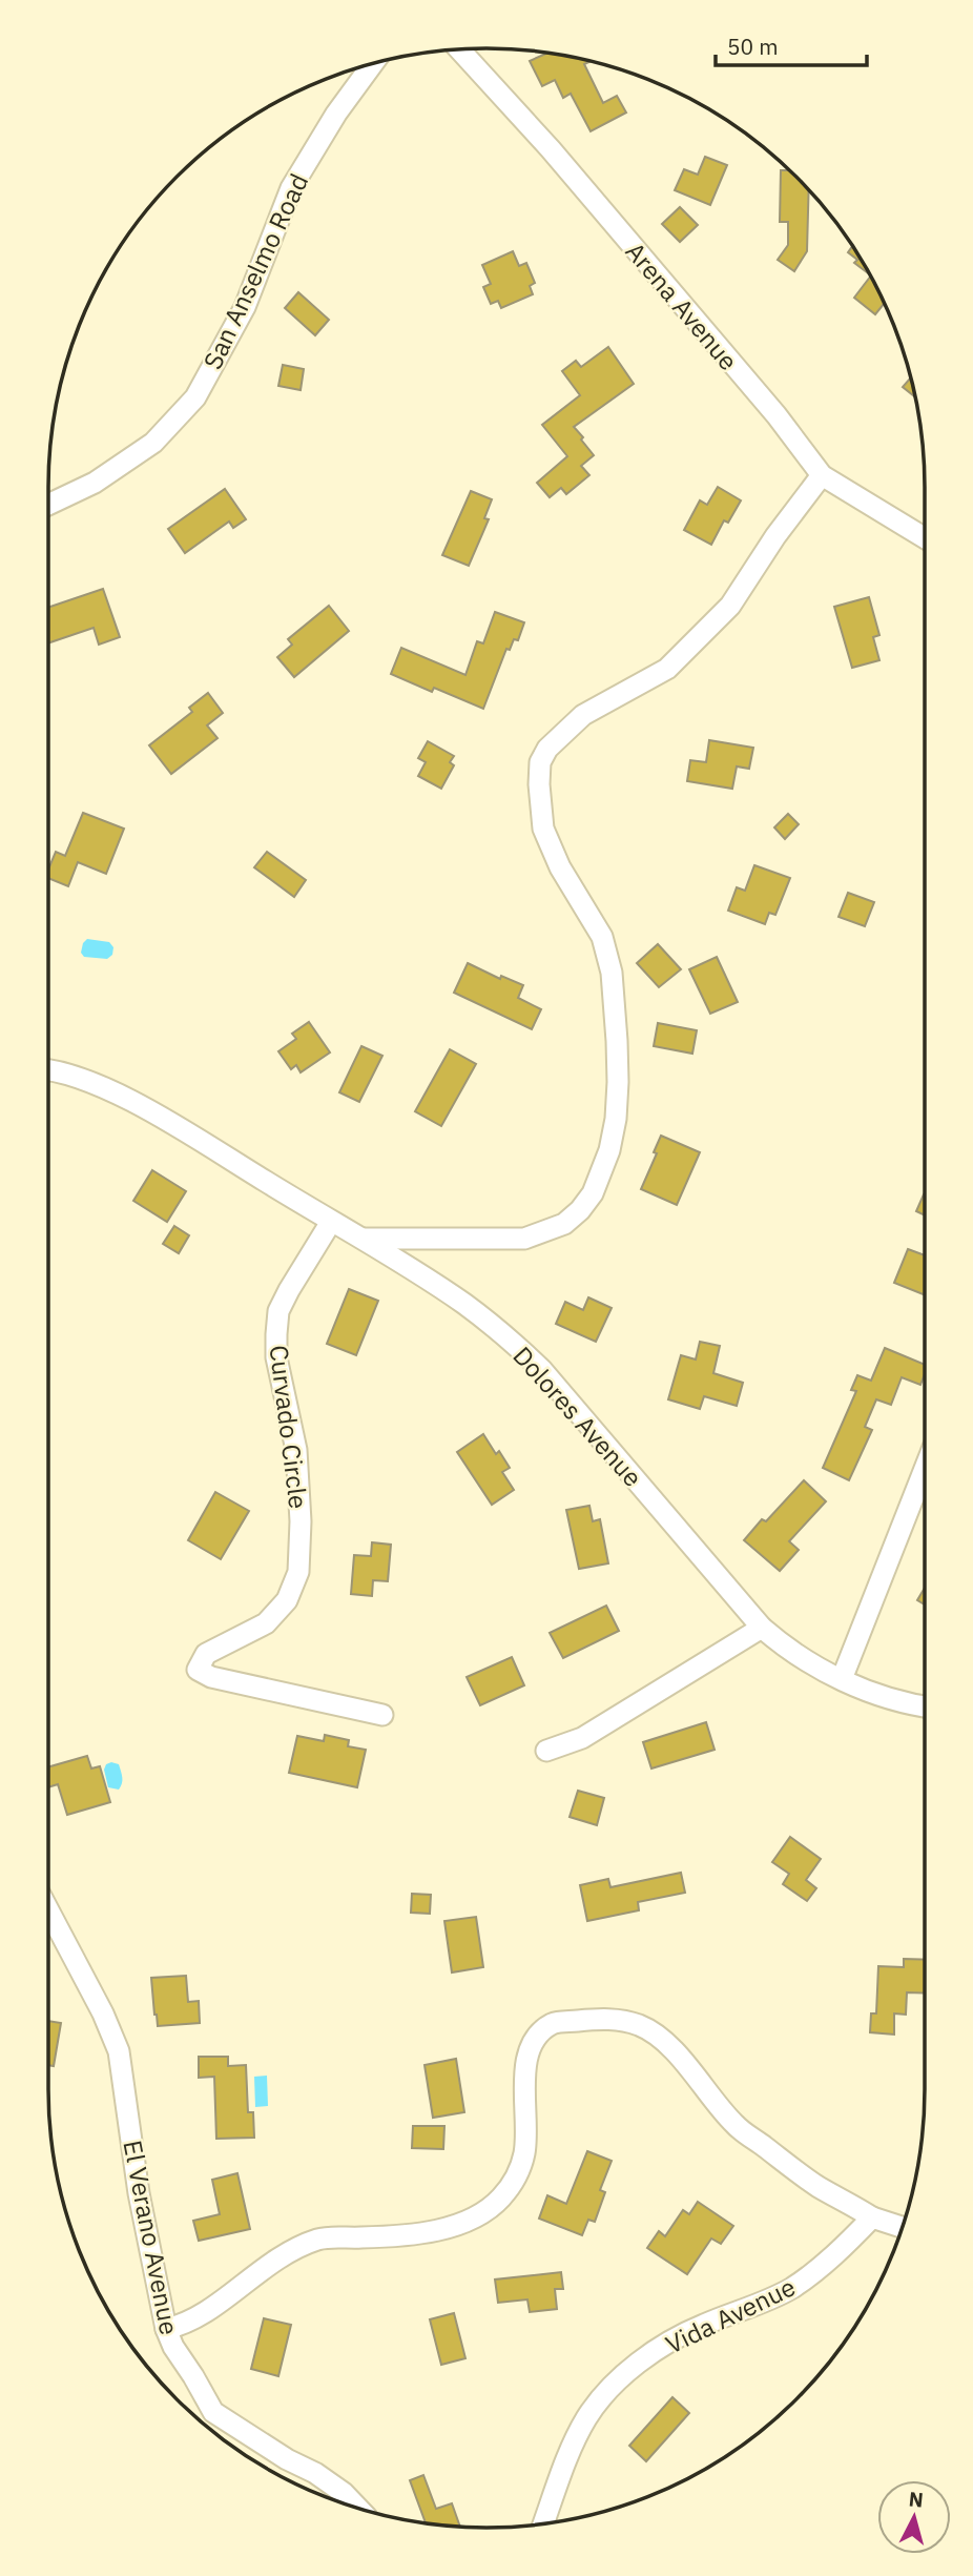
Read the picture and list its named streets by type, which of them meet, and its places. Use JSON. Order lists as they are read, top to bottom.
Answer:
{
  "streets": {
    "street": [
      "San Anselmo Road",
      "Arena Avenue",
      "Dolores Avenue",
      "Curvado Circle",
      "El Verano Avenue",
      "Vida Avenue"
    ]
  },
  "crossings": [
    ["Dolores Avenue", "Curvado Circle"]
  ],
  "scale_bar": "50 m",
  "north": "top"
}
